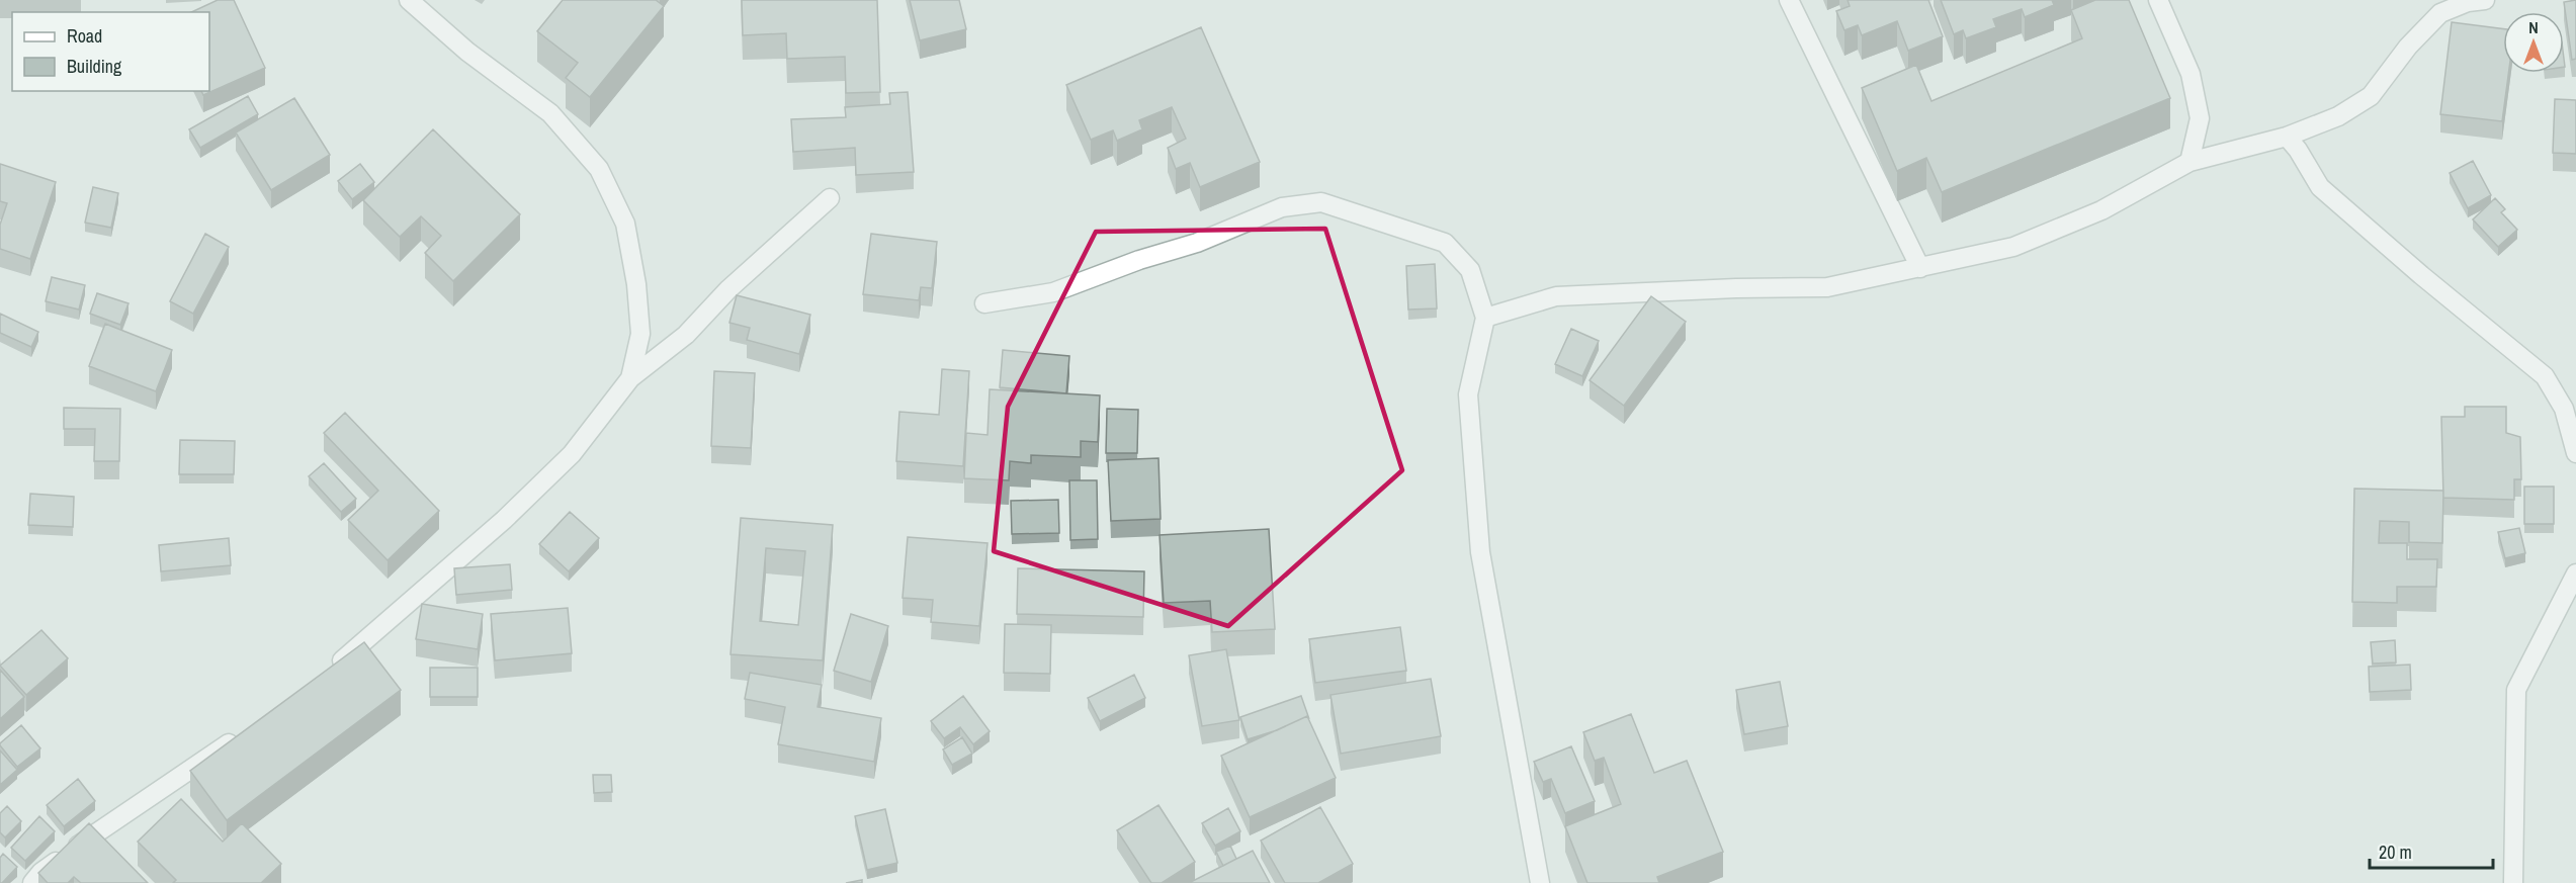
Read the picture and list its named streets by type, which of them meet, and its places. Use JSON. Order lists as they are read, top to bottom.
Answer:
{
  "legend": ["Road", "Building"],
  "scale_bar": "20 m",
  "north": "top"
}
